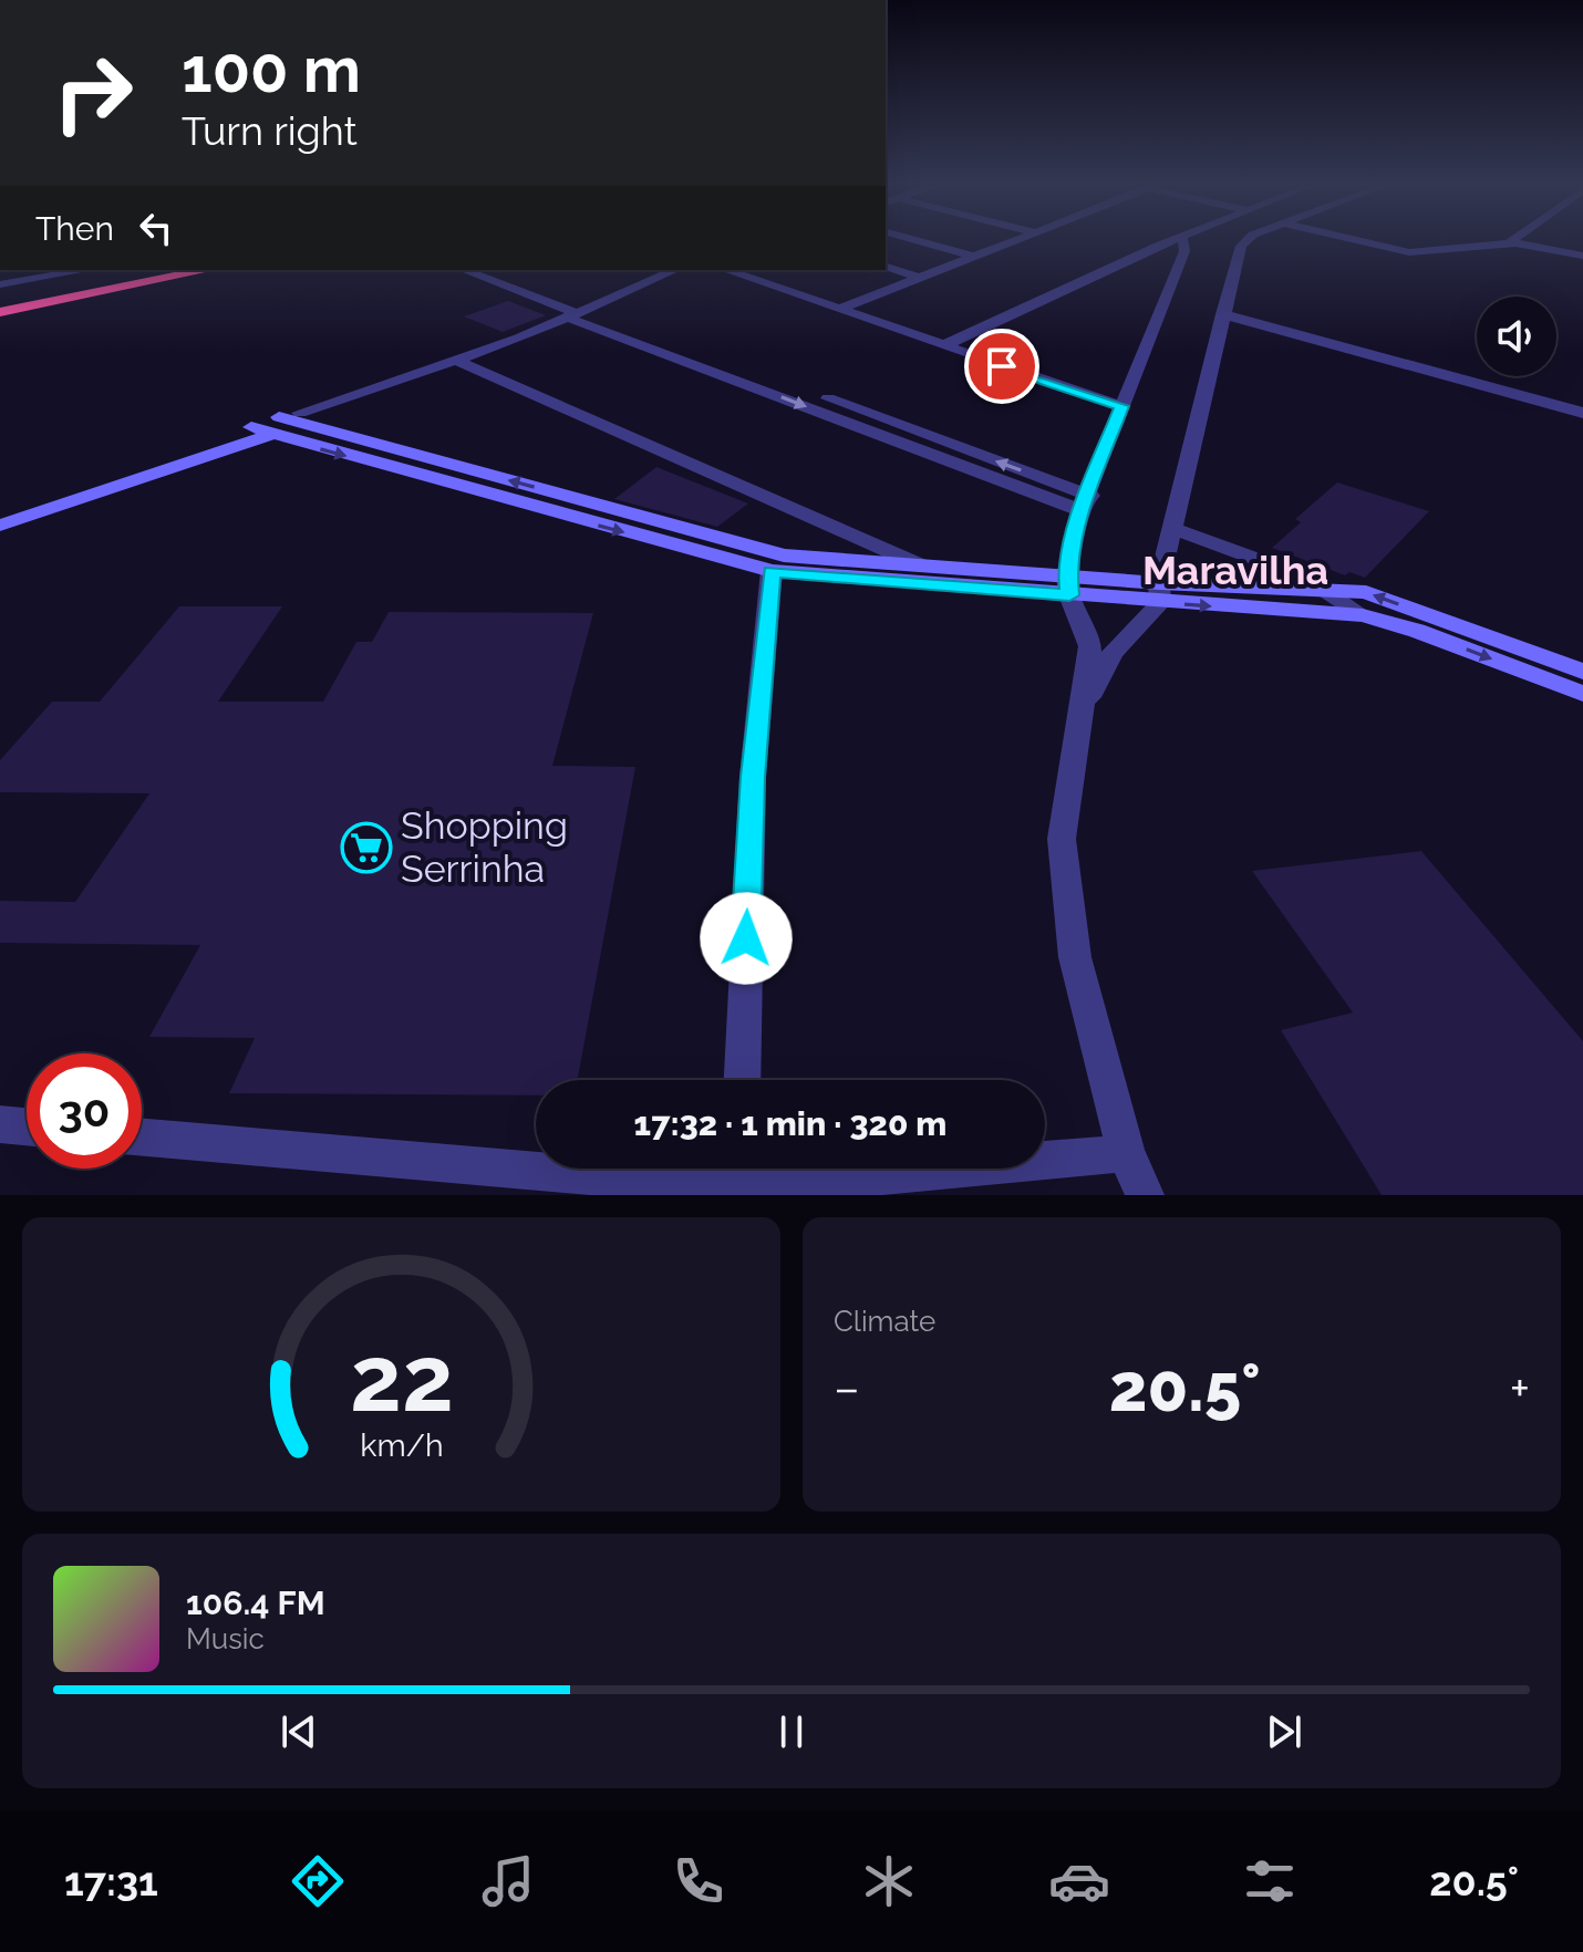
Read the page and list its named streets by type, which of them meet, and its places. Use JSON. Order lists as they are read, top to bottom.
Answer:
{
  "districts": ["Maravilha"],
  "places": {
    "supermarket": ["Shopping Serrinha"]
  },
  "page": {
    "turn": ["100 m", "Turn right"],
    "then": "Then",
    "limit": "30",
    "trip": "17:32 · 1 min · 320 m",
    "tile": "Climate",
    "heat": ["−", "20.5°", "+"],
    "song": ["106.4 FM", "Music"],
    "tabs": ["17:31", "20.5°"],
    "gauge": ["22", "km/h"]
  }
}
